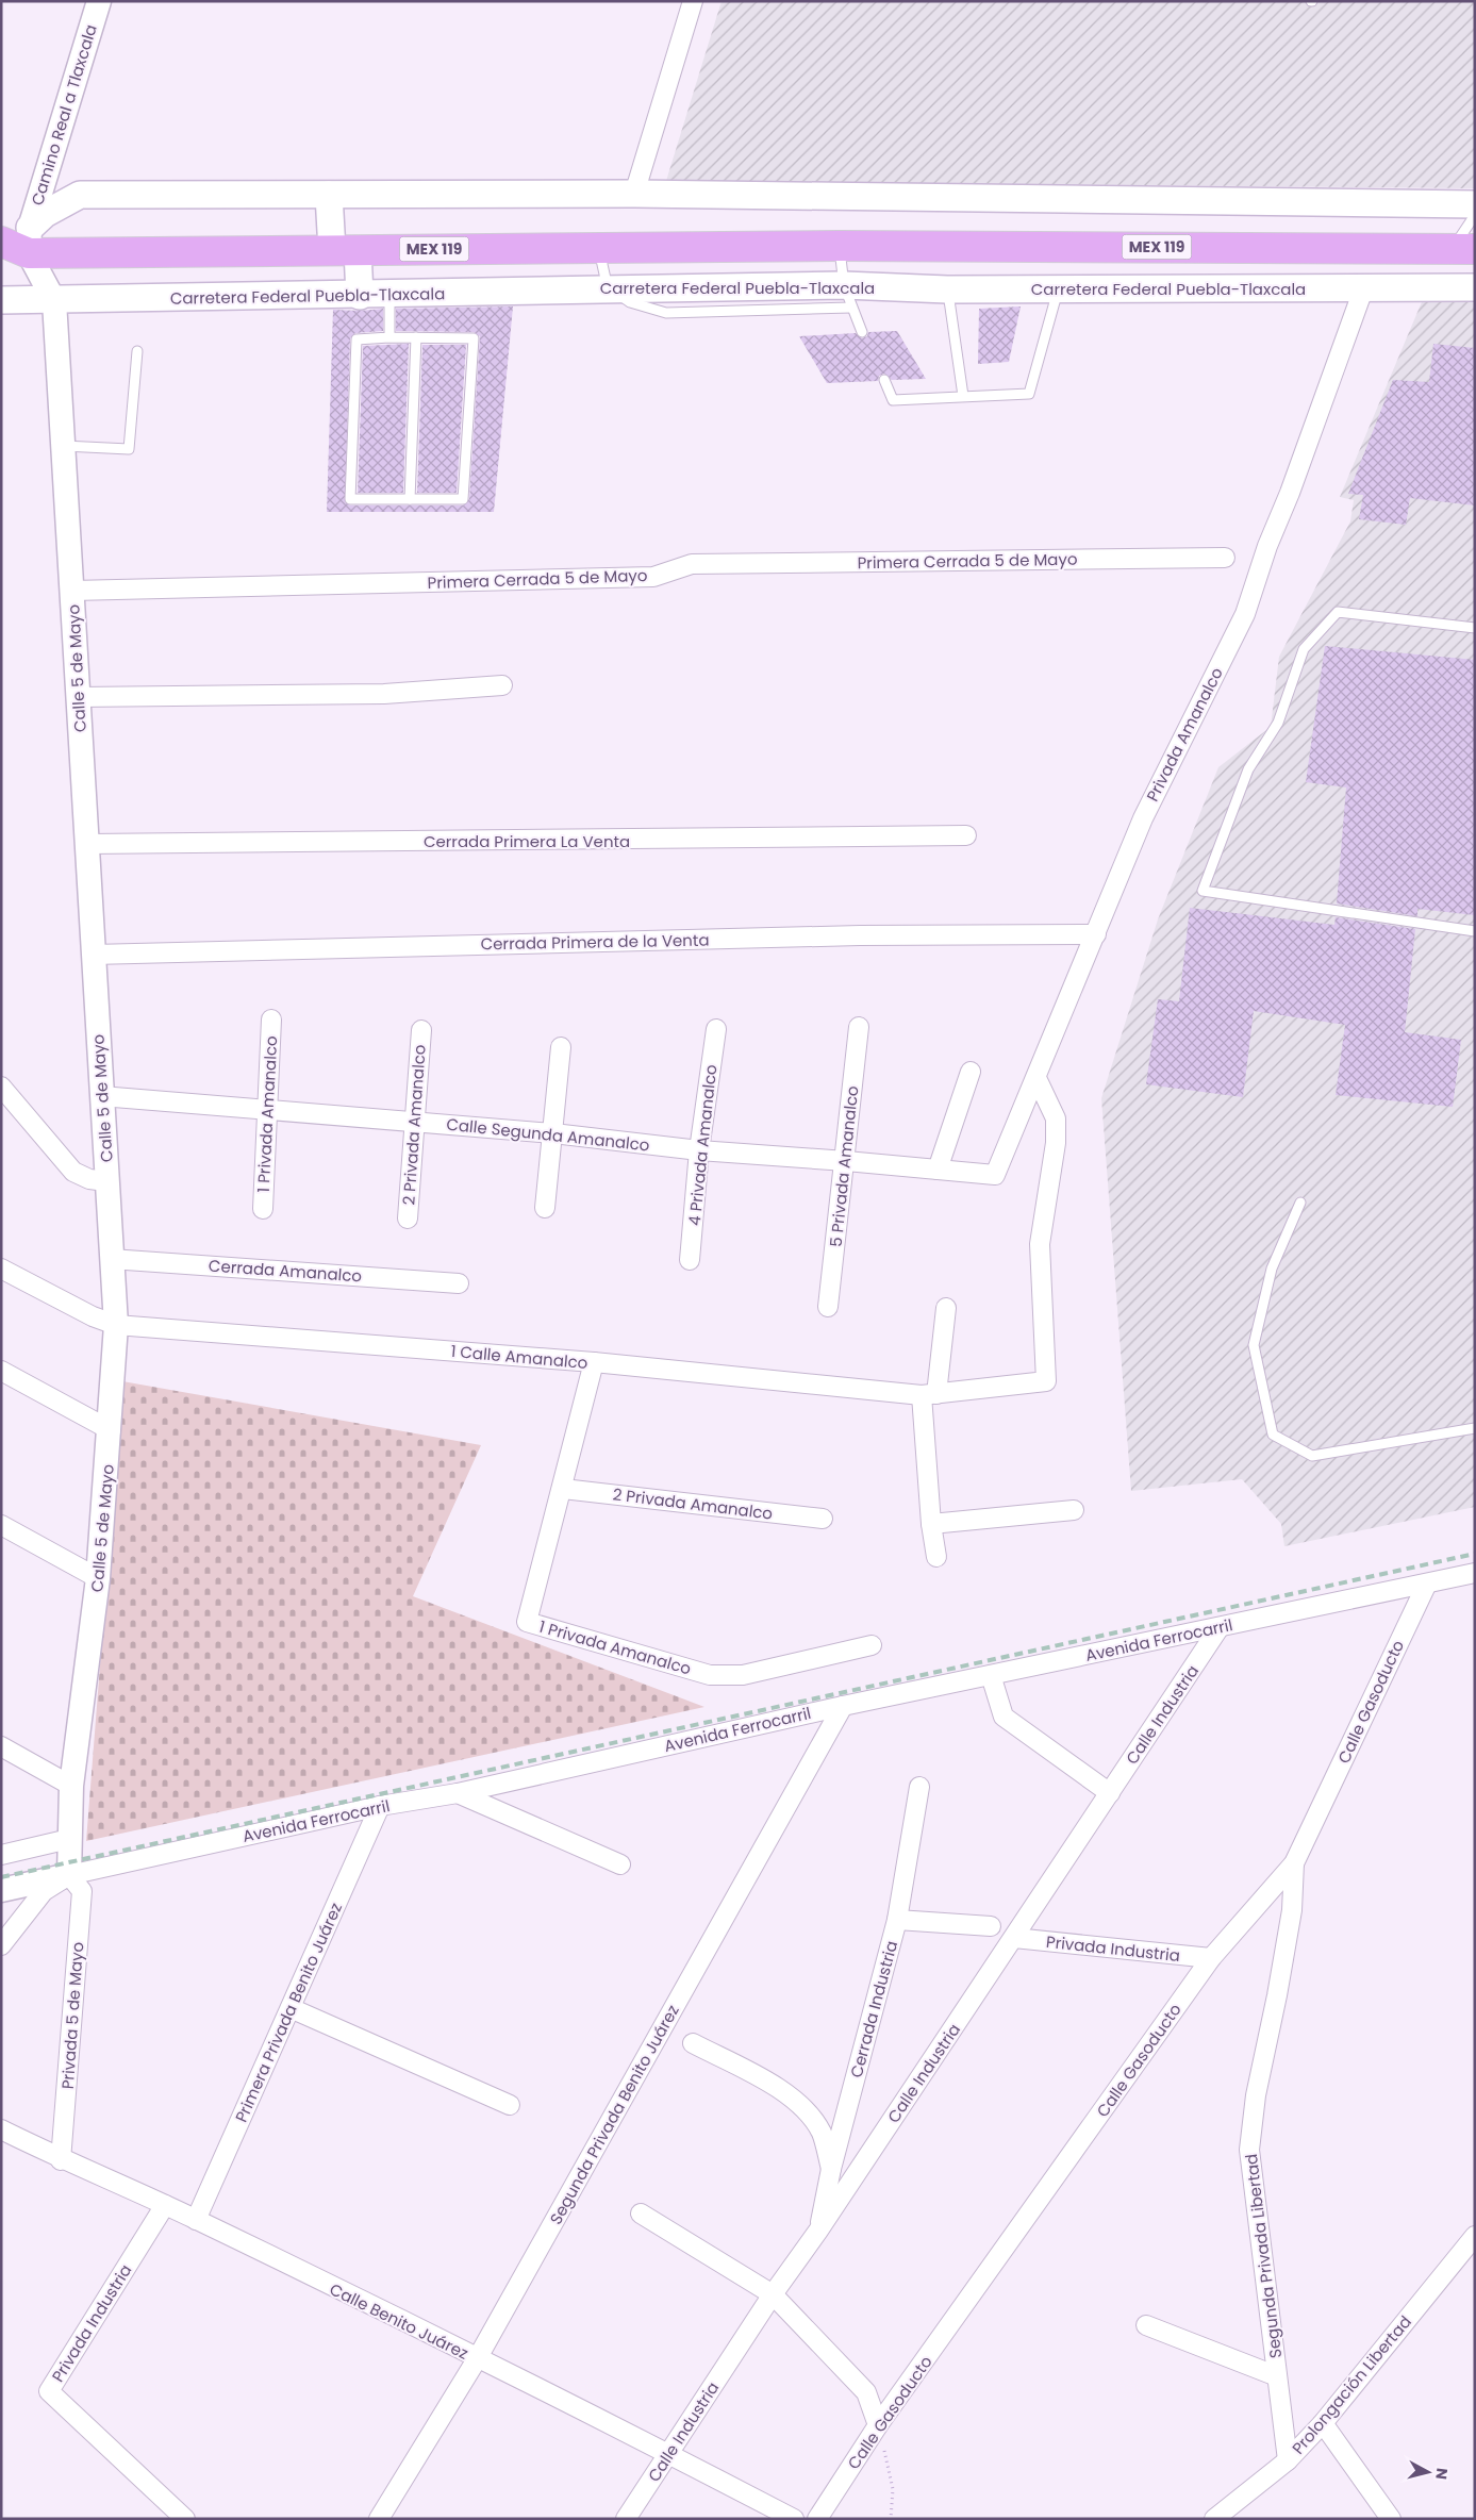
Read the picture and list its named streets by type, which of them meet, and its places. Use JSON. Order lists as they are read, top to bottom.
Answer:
{
  "streets": {
    "main road": ["MEX 119", "Carretera Federal Puebla-Tlaxcala"],
    "street": [
      "Camino Real a Tlaxcala",
      "Primera Cerrada 5 de Mayo",
      "Calle 5 de Mayo",
      "Privada Amanalco",
      "Cerrada Primera La Venta",
      "Cerrada Primera de la Venta",
      "1 Privada Amanalco",
      "2 Privada Amanalco",
      "Calle Segunda Amanalco",
      "4 Privada Amanalco",
      "5 Privada Amanalco",
      "Cerrada Amanalco",
      "1 Calle Amanalco",
      "Avenida Ferrocarril",
      "Calle Gasoducto",
      "Calle Industria",
      "Privada Industria",
      "Cerrada Industria",
      "Primera Privada Benito Juárez",
      "Privada 5 de Mayo",
      "Segunda Privada Benito Juárez",
      "Segunda Privada Libertad",
      "Calle Benito Juárez",
      "Prolongación Libertad"
    ]
  },
  "crossings": [
    ["Camino Real a Tlaxcala", "MEX 119"],
    ["Camino Real a Tlaxcala", "Calle 5 de Mayo"],
    ["MEX 119", "Calle 5 de Mayo"],
    ["Carretera Federal Puebla-Tlaxcala", "Calle 5 de Mayo"],
    ["Carretera Federal Puebla-Tlaxcala", "Privada Amanalco"],
    ["Primera Cerrada 5 de Mayo", "Calle 5 de Mayo"],
    ["Calle 5 de Mayo", "Cerrada Primera La Venta"],
    ["Calle 5 de Mayo", "Cerrada Primera de la Venta"],
    ["Calle 5 de Mayo", "Calle Segunda Amanalco"],
    ["Calle 5 de Mayo", "Cerrada Amanalco"],
    ["Calle 5 de Mayo", "1 Calle Amanalco"],
    ["Calle 5 de Mayo", "Avenida Ferrocarril"],
    ["Calle 5 de Mayo", "Privada 5 de Mayo"],
    ["Privada Amanalco", "Cerrada Primera de la Venta"],
    ["Privada Amanalco", "Calle Segunda Amanalco"],
    ["Privada Amanalco", "1 Calle Amanalco"],
    ["1 Privada Amanalco", "2 Privada Amanalco"],
    ["1 Privada Amanalco", "Calle Segunda Amanalco"],
    ["1 Privada Amanalco", "1 Calle Amanalco"],
    ["2 Privada Amanalco", "Calle Segunda Amanalco"],
    ["Calle Segunda Amanalco", "4 Privada Amanalco"],
    ["Calle Segunda Amanalco", "5 Privada Amanalco"],
    ["Avenida Ferrocarril", "Calle Gasoducto"],
    ["Avenida Ferrocarril", "Calle Industria"],
    ["Avenida Ferrocarril", "Primera Privada Benito Juárez"],
    ["Avenida Ferrocarril", "Privada 5 de Mayo"],
    ["Avenida Ferrocarril", "Segunda Privada Benito Juárez"],
    ["Calle Gasoducto", "Privada Industria"],
    ["Calle Gasoducto", "Segunda Privada Libertad"],
    ["Calle Industria", "Privada Industria"],
    ["Calle Industria", "Cerrada Industria"],
    ["Calle Industria", "Calle Benito Juárez"],
    ["Privada Industria", "Calle Benito Juárez"],
    ["Primera Privada Benito Juárez", "Calle Benito Juárez"],
    ["Privada 5 de Mayo", "Calle Benito Juárez"],
    ["Segunda Privada Benito Juárez", "Calle Benito Juárez"],
    ["Segunda Privada Libertad", "Prolongación Libertad"]
  ],
  "north": "right"
}
